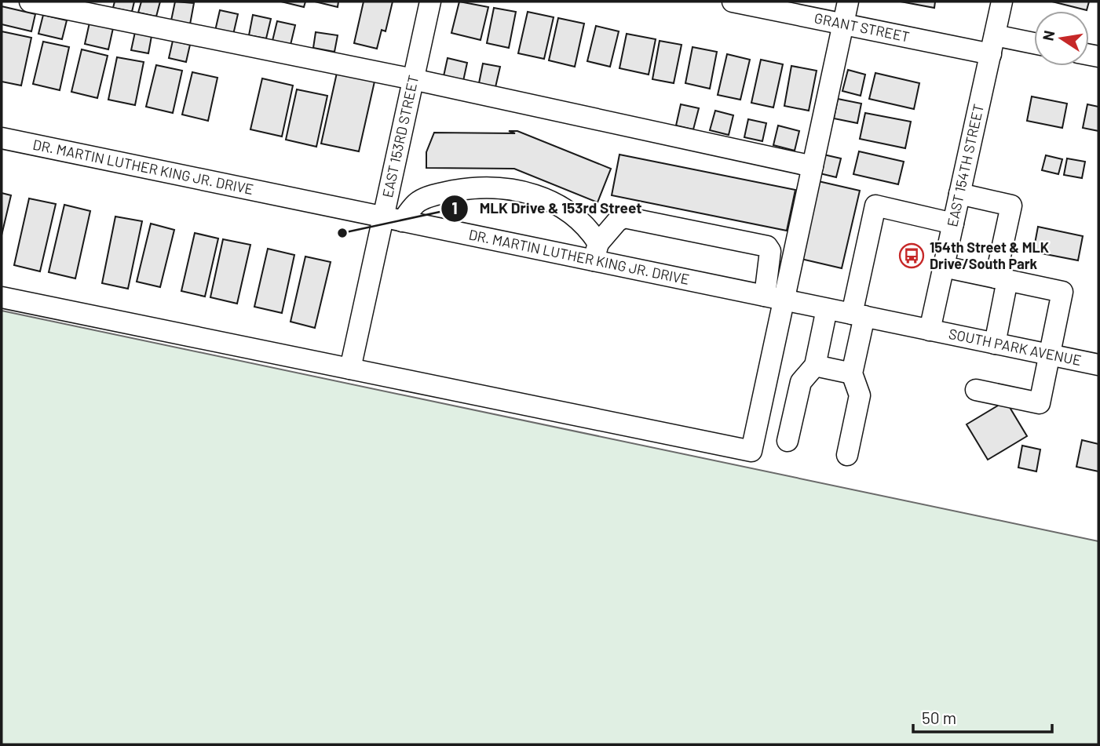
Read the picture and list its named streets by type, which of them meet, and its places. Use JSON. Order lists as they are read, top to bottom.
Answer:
{
  "streets": {
    "street": [
      "GRANT STREET",
      "EAST 153RD STREET",
      "EAST 154TH STREET",
      "DR. MARTIN LUTHER KING JR. DRIVE",
      "SOUTH PARK AVENUE"
    ]
  },
  "crossings": [
    ["GRANT STREET", "EAST 154TH STREET"],
    ["EAST 153RD STREET", "DR. MARTIN LUTHER KING JR. DRIVE"],
    ["EAST 154TH STREET", "DR. MARTIN LUTHER KING JR. DRIVE"],
    ["EAST 154TH STREET", "SOUTH PARK AVENUE"],
    ["DR. MARTIN LUTHER KING JR. DRIVE", "SOUTH PARK AVENUE"]
  ],
  "places": {
    "other": ["MLK Drive & 153rd Street"],
    "bus stop": ["154th Street & MLK Drive/South Park"]
  },
  "scale_bar": "50 m",
  "north": "left"
}
